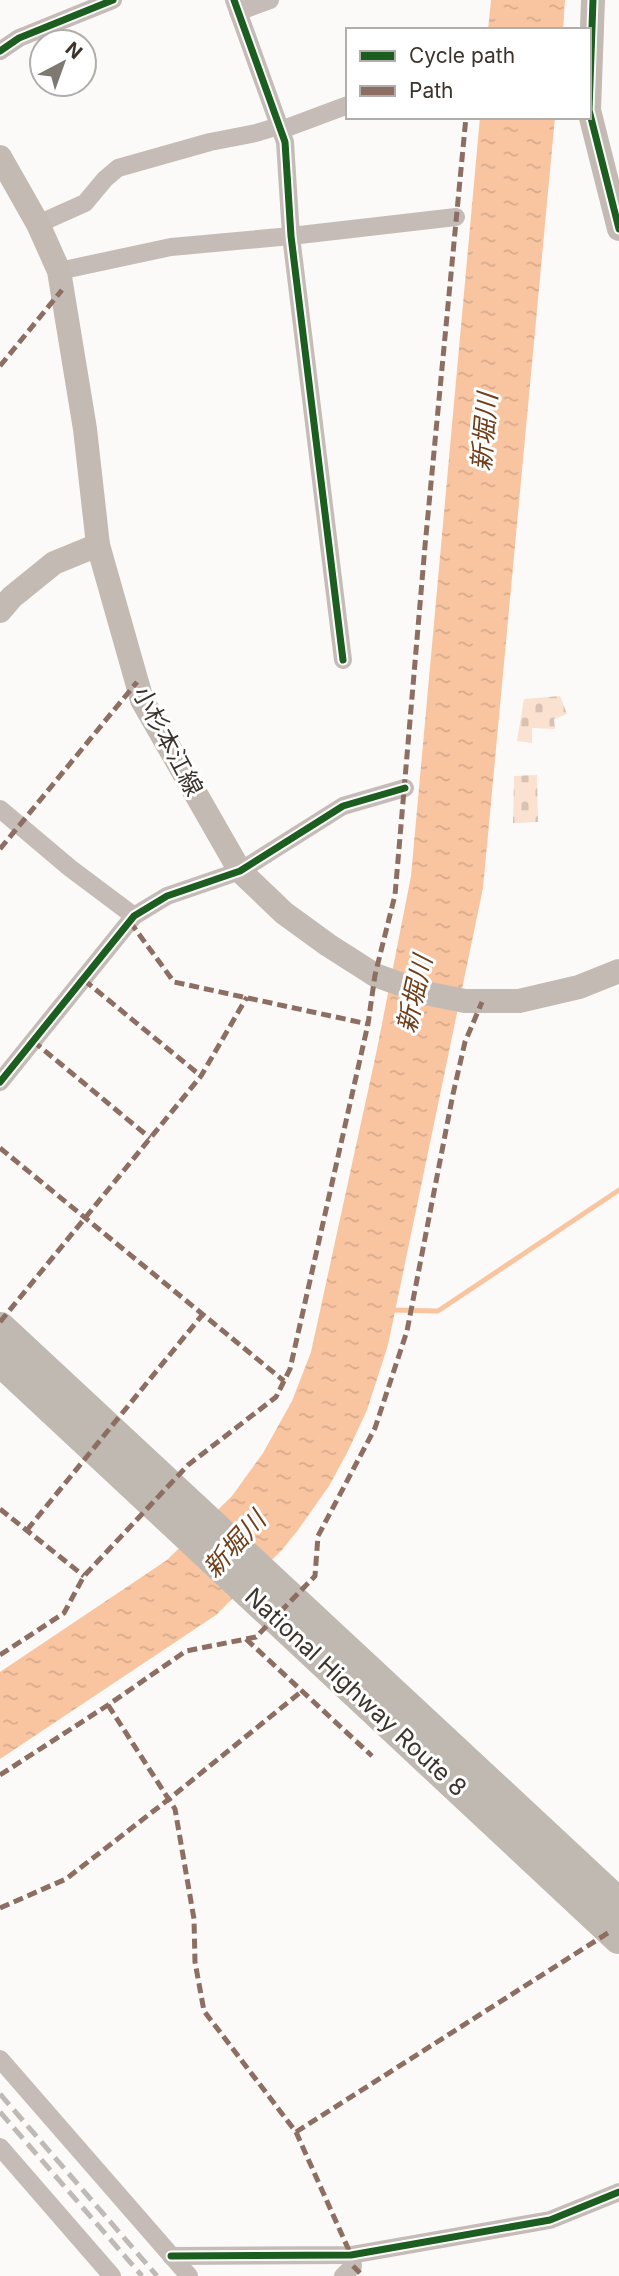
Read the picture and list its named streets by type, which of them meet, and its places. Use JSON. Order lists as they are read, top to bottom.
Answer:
{
  "streets": {
    "highway": ["National Highway Route 8"],
    "main road": ["小杉本江線"]
  },
  "water": ["新堀川"],
  "legend": ["Cycle path", "Path"],
  "north": "top right"
}
